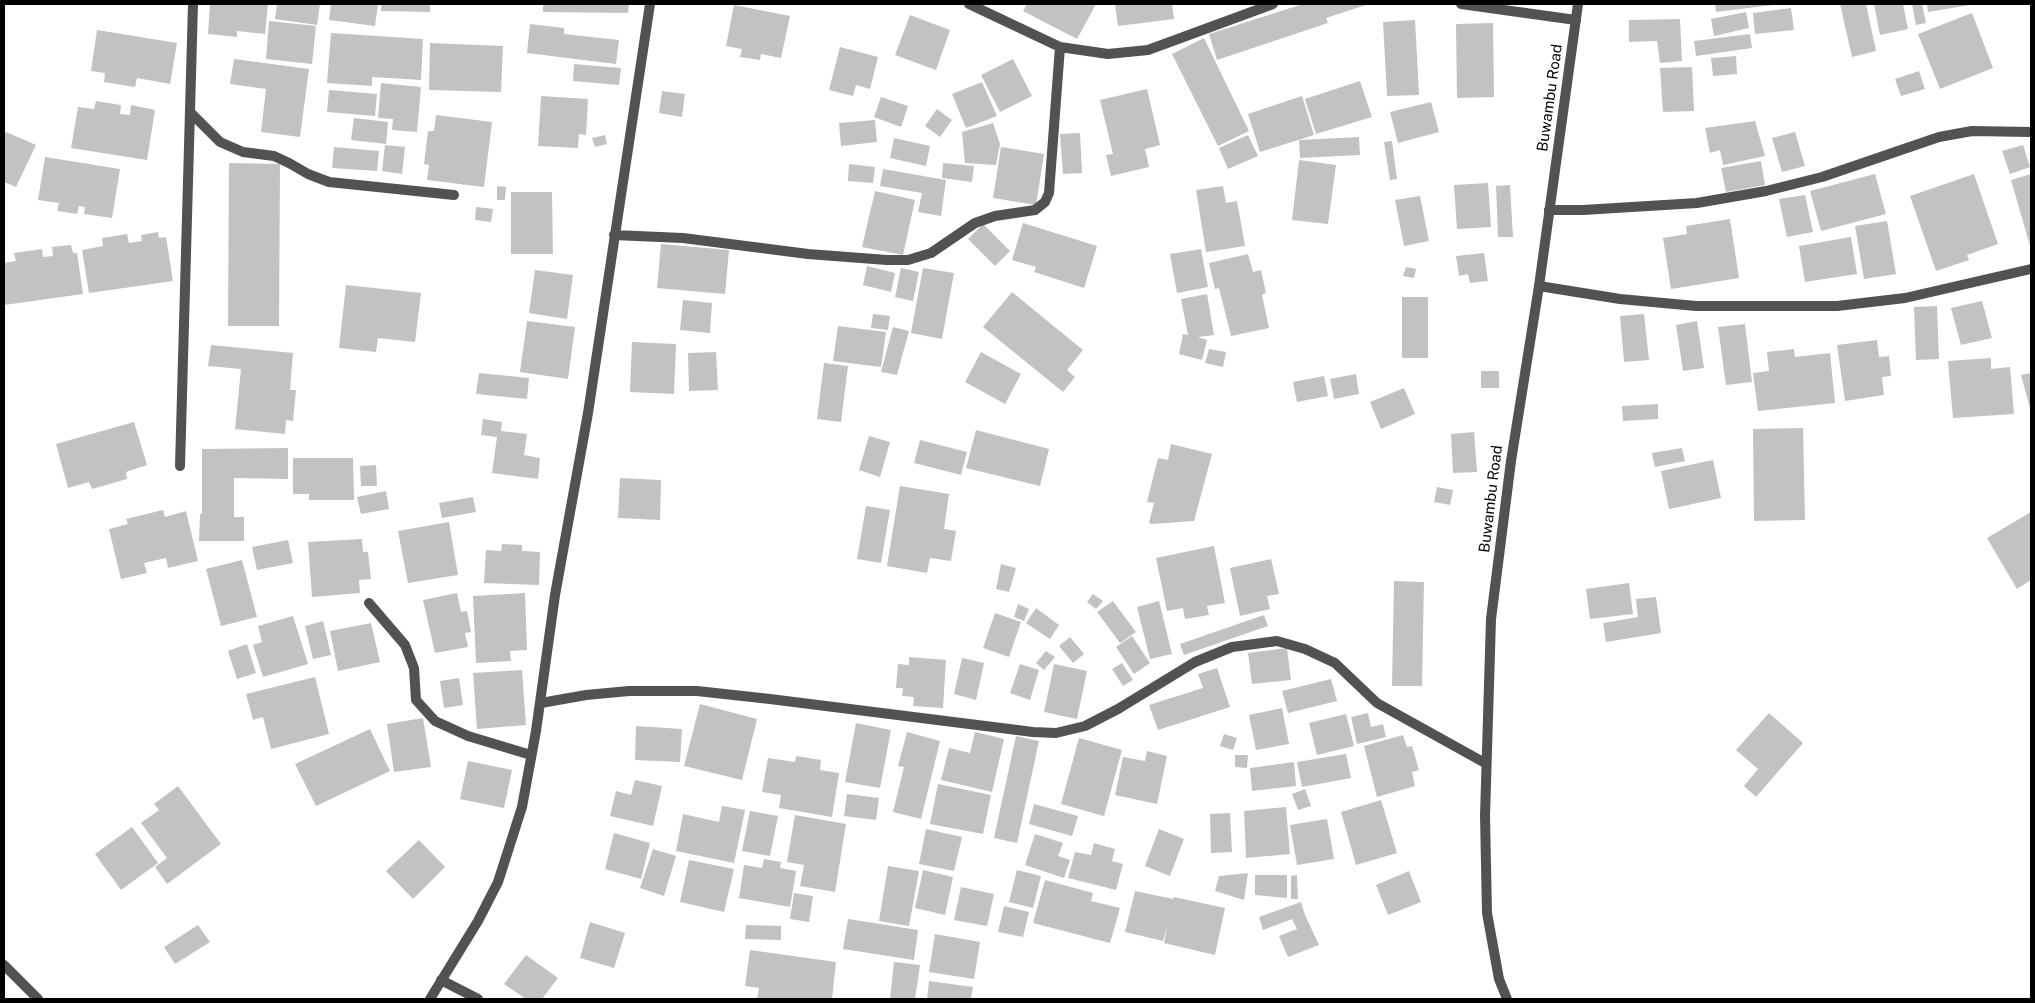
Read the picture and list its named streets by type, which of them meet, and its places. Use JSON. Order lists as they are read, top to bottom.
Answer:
{
  "streets": {
    "street": ["Buwambu Road"]
  }
}
